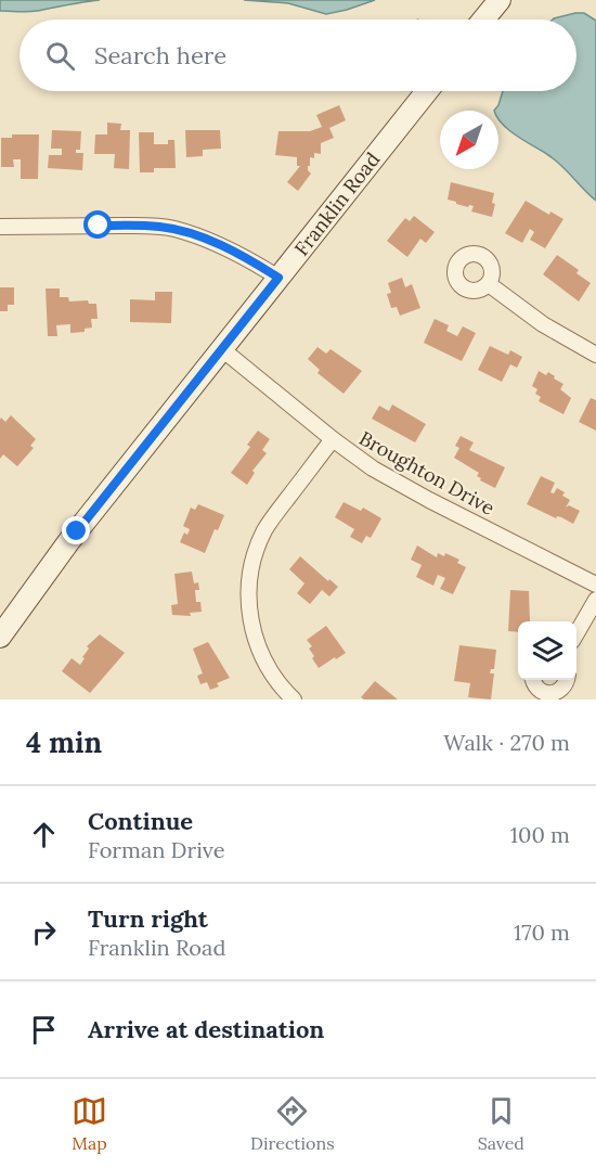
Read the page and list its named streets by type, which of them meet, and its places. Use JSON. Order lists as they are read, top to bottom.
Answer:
{
  "streets": {
    "street": ["Franklin Road", "Broughton Drive"]
  },
  "crossings": [
    ["Franklin Road", "Broughton Drive"]
  ],
  "north": "bottom left",
  "page": {
    "search": "Search here",
    "heading": ["4 min", "Walk · 270 m"],
    "list": [
      ["Continue", "Forman Drive", "100 m"],
      ["Turn right", "Franklin Road", "170 m"],
      "Arrive at destination"
    ],
    "nav": ["Map", "Directions", "Saved"]
  }
}
